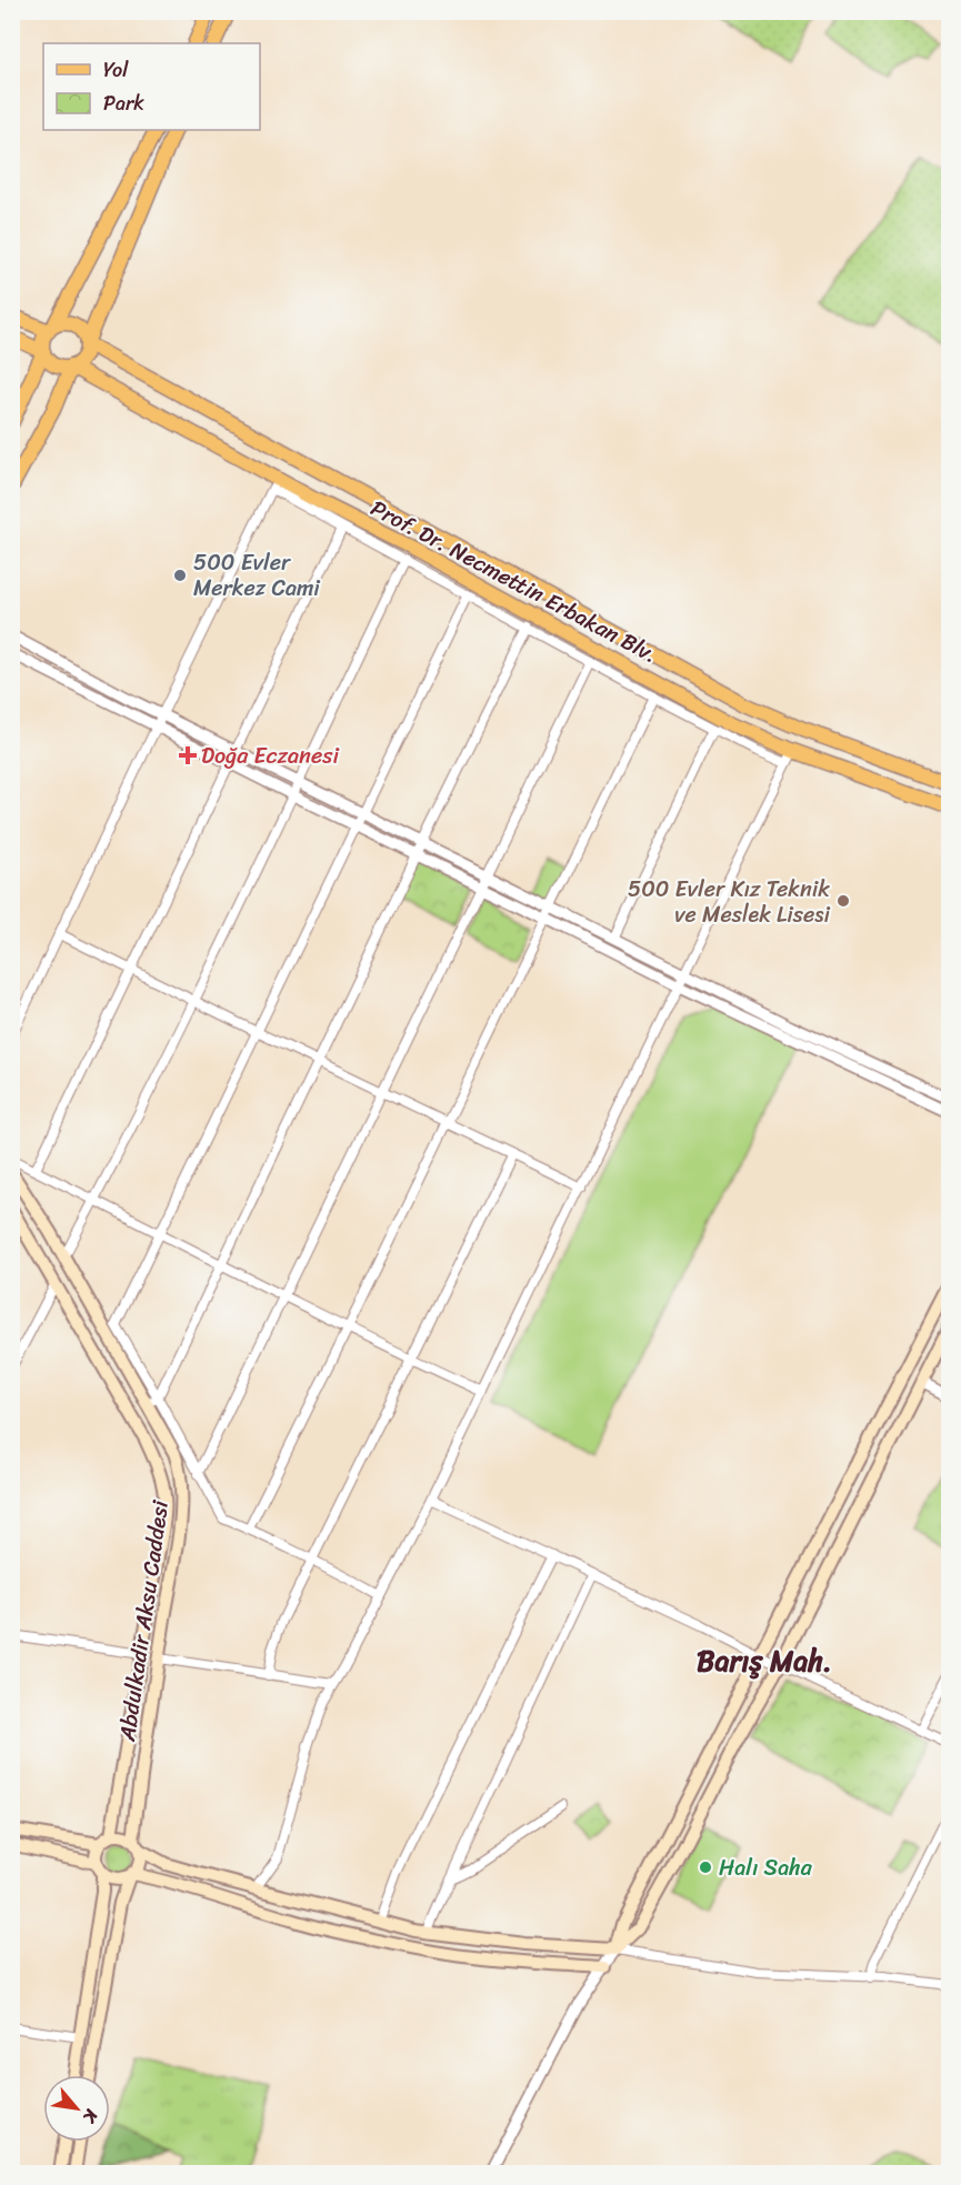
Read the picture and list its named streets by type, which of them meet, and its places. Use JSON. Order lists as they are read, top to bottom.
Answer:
{
  "streets": {
    "main road": ["Prof. Dr. Necmettin Erbakan Blv.", "Abdulkadir Aksu Caddesi"]
  },
  "districts": ["Barış Mah."],
  "places": {
    "other": ["500 Evler Merkez Cami", "500 Evler Kız Teknik ve Meslek Lisesi", "Halı Saha"],
    "health": ["Doğa Eczanesi"]
  },
  "legend": ["Yol", "Park"],
  "north": "bottom right"
}
